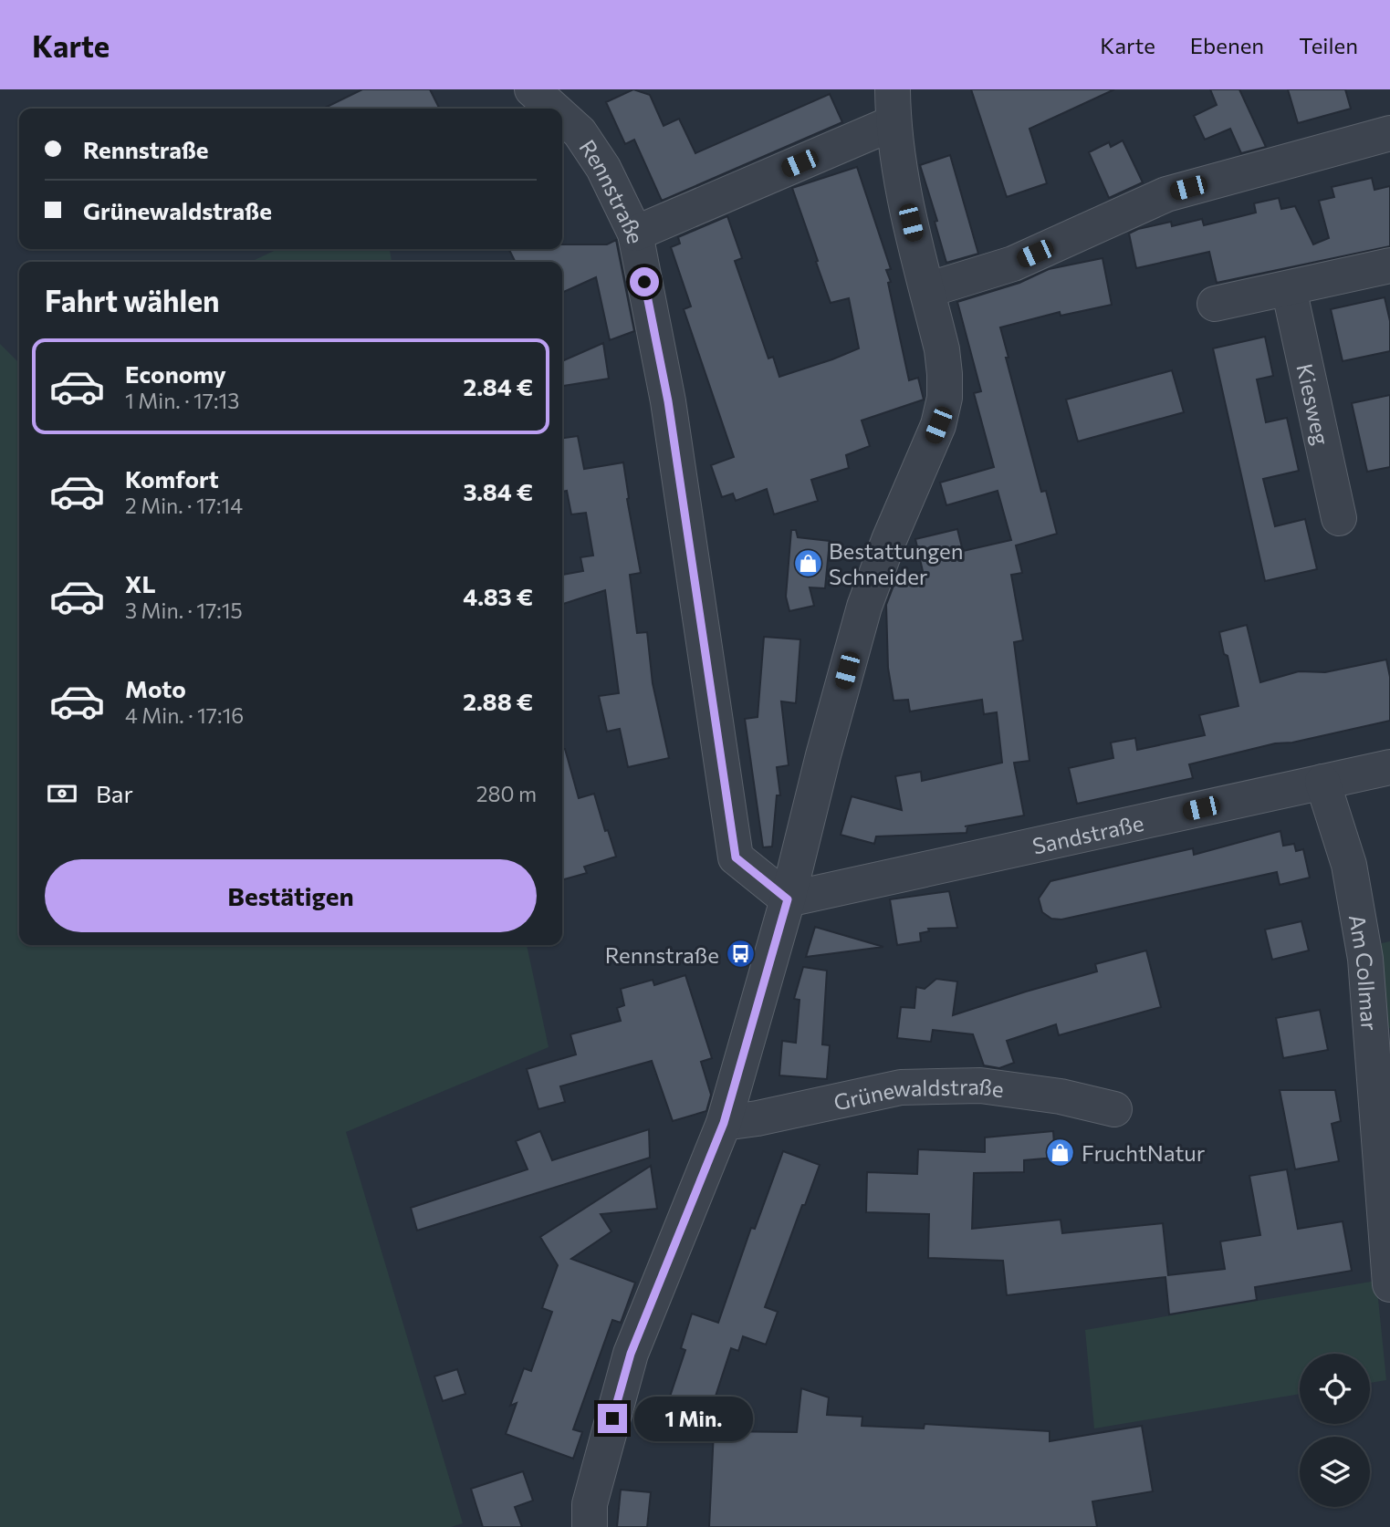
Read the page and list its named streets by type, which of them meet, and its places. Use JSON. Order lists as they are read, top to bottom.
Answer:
{
  "streets": {
    "street": [
      "Rennstraße",
      "Kiesweg",
      "Sandstraße",
      "Am Collmar",
      "Grünewaldstraße"
    ]
  },
  "crossings": [
    ["Rennstraße", "Sandstraße"],
    ["Sandstraße", "Am Collmar"]
  ],
  "places": {
    "shop": ["Bestattungen Schneider", "FruchtNatur"],
    "bus stop": ["Rennstraße"]
  },
  "page": {
    "header": "Karte",
    "nav": ["Karte", "Ebenen", "Teilen"],
    "banner": ["Rennstraße", "Grünewaldstraße"],
    "heading": "Fahrt wählen",
    "list": [
      {
        "name": "Economy",
        "note": "1 Min. · 17:13",
        "value": "2.84 €"
      },
      {
        "name": "Komfort",
        "note": "2 Min. · 17:14",
        "value": "3.84 €"
      },
      {
        "name": "XL",
        "note": "3 Min. · 17:15",
        "value": "4.83 €"
      },
      {
        "name": "Moto",
        "note": "4 Min. · 17:16",
        "value": "2.88 €"
      }
    ],
    "pay": ["Bar", "280 m"],
    "buttons": "Bestätigen",
    "bubble": "1 Min."
  }
}
